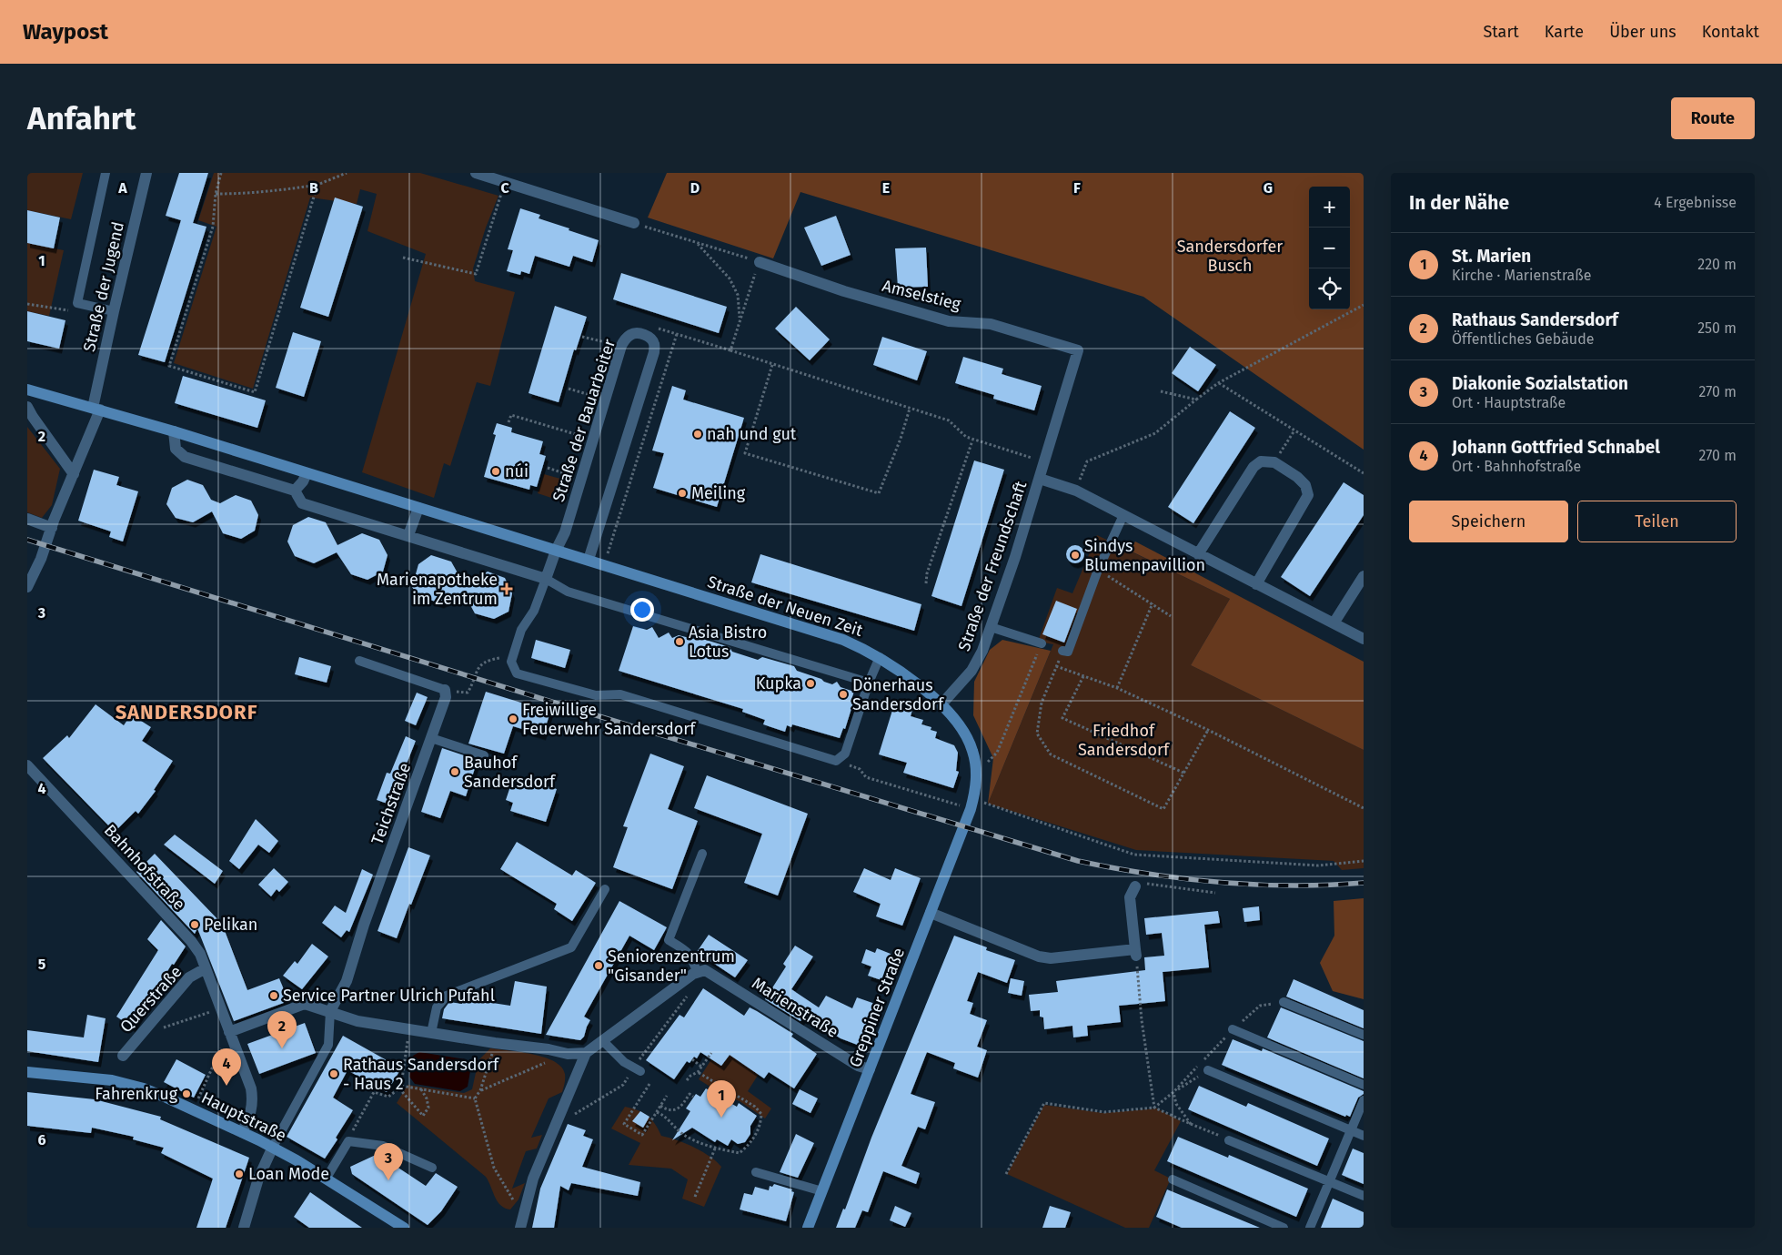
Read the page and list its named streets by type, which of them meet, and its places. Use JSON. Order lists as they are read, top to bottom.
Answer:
{
  "streets": {
    "street": [
      "Straße der Jugend",
      "Amselstieg",
      "Straße der Bauarbeiter",
      "Straße der Freundschaft",
      "Straße der Neuen Zeit",
      "Teichstraße",
      "Bahnhofstraße",
      "Querstraße",
      "Marienstraße",
      "Greppiner Straße",
      "Hauptstraße"
    ]
  },
  "crossings": [
    ["Straße der Jugend", "Straße der Neuen Zeit"],
    ["Amselstieg", "Straße der Freundschaft"],
    ["Straße der Bauarbeiter", "Straße der Neuen Zeit"],
    ["Straße der Freundschaft", "Straße der Neuen Zeit"],
    ["Straße der Neuen Zeit", "Greppiner Straße"],
    ["Teichstraße", "Hauptstraße"],
    ["Bahnhofstraße", "Querstraße"],
    ["Bahnhofstraße", "Hauptstraße"],
    ["Marienstraße", "Greppiner Straße"]
  ],
  "districts": ["SANDERSDORF"],
  "parks": ["Sandersdorfer Busch", "Friedhof Sandersdorf"],
  "places": {
    "other": [
      "nah und gut",
      "núi",
      "Meiling",
      "Sindys Blumenpavillion",
      "Asia Bistro Lotus",
      "Kupka",
      "Dönerhaus Sandersdorf",
      "Freiwillige Feuerwehr Sandersdorf",
      "Bauhof Sandersdorf",
      "Pelikan",
      "Seniorenzentrum \"Gisander\"",
      "Service Partner Ulrich Pufahl",
      "Rathaus Sandersdorf - Haus 2",
      "Fahrenkrug",
      "Loan Mode"
    ],
    "health": ["Marienapotheke im Zentrum"]
  },
  "page": {
    "header": "Waypost",
    "nav": [
      "Start",
      "Karte",
      "Über uns",
      "Kontakt"
    ],
    "buttons": [
      "Route",
      ["Speichern", "Teilen"]
    ],
    "title": "Anfahrt",
    "heading": ["In der Nähe", "4 Ergebnisse"],
    "map_buttons": ["+", "−"],
    "list": [
      {
        "mark": "1",
        "name": "St. Marien",
        "note": "Kirche · Marienstraße",
        "value": "220 m"
      },
      {
        "mark": "2",
        "name": "Rathaus Sandersdorf",
        "note": "Öffentliches Gebäude",
        "value": "250 m"
      },
      {
        "mark": "3",
        "name": "Diakonie Sozialstation",
        "note": "Ort · Hauptstraße",
        "value": "270 m"
      },
      {
        "mark": "4",
        "name": "Johann Gottfried Schnabel",
        "note": "Ort · Bahnhofstraße",
        "value": "270 m"
      }
    ],
    "pins": [
      "2",
      "4",
      "1",
      "3"
    ]
  },
  "grid": {
    "columns": [
      "A",
      "B",
      "C",
      "D",
      "E",
      "F",
      "G"
    ],
    "rows": [
      "1",
      "2",
      "3",
      "4",
      "5",
      "6"
    ]
  }
}
